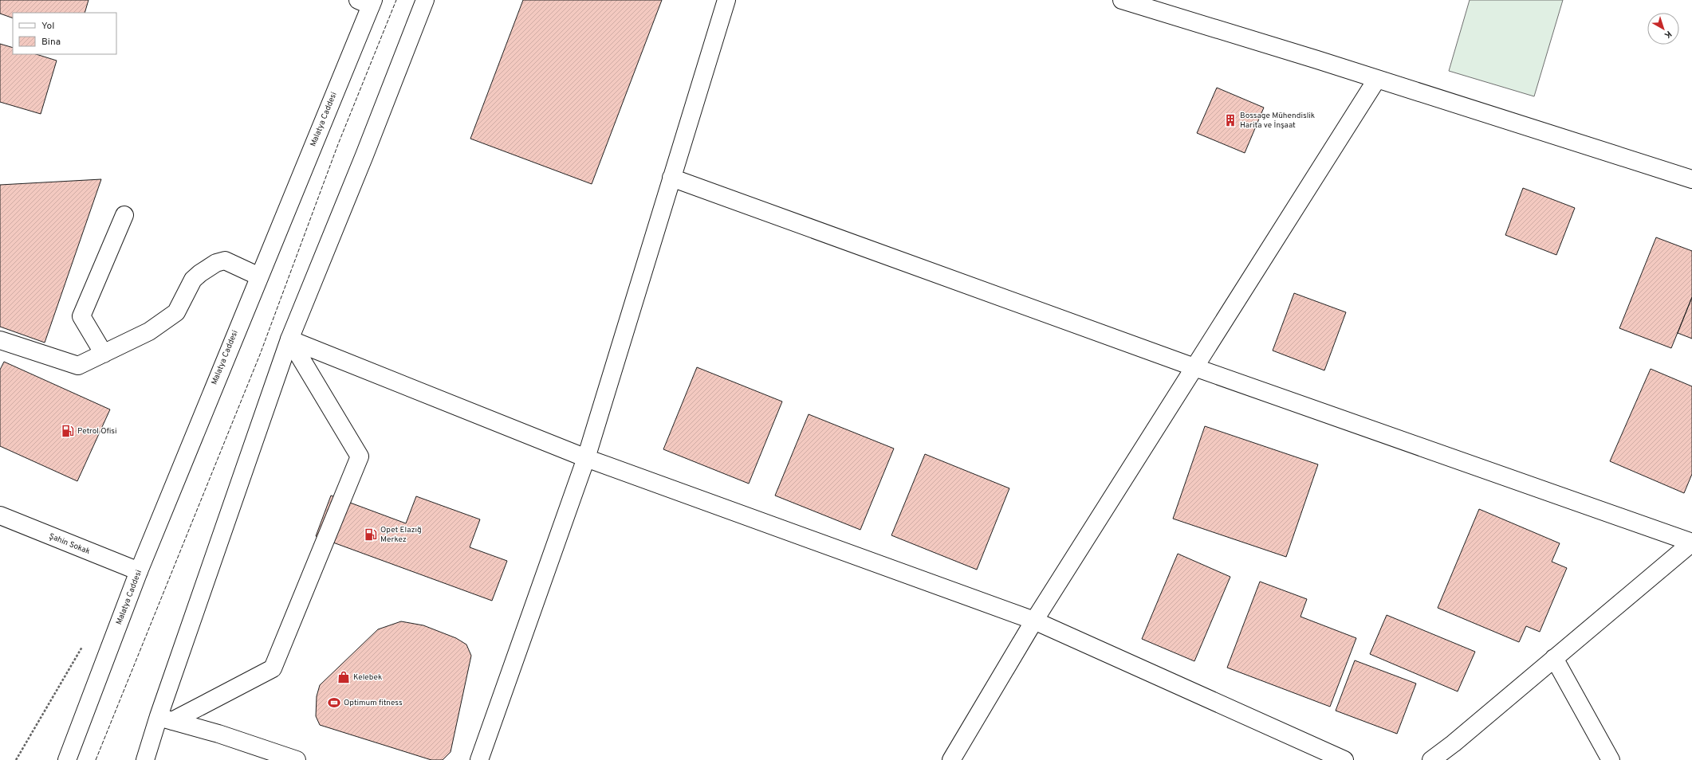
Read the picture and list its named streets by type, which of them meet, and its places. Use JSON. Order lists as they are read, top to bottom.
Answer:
{
  "streets": {
    "main road": ["Malatya Caddesi", "Şahin Sokak"]
  },
  "crossings": [
    ["Malatya Caddesi", "Şahin Sokak"]
  ],
  "places": {
    "building": ["Bossage Mühendislik Harita ve İnşaat"],
    "fuel station": ["Petrol Ofisi", "Opet Elazığ Merkez"],
    "shop": ["Kelebek"],
    "sports": ["Optimum fitness"]
  },
  "legend": ["Yol", "Bina"],
  "north": "bottom right"
}
